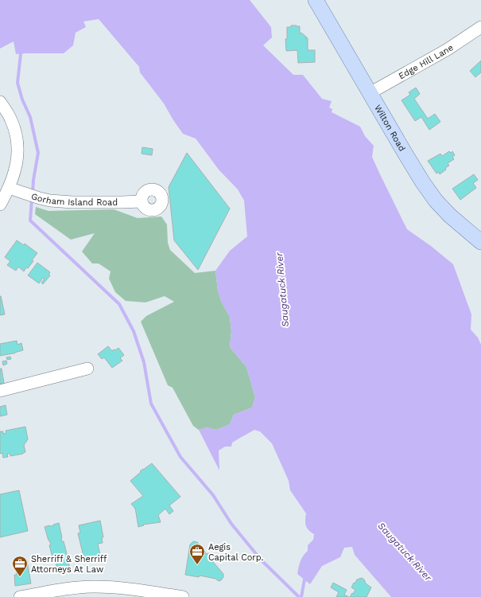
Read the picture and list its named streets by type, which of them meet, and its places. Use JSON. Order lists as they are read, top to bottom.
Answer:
{
  "streets": {
    "main road": ["Wilton Road"],
    "street": ["Edge Hill Lane", "Gorham Island Road"]
  },
  "crossings": [
    ["Edge Hill Lane", "Wilton Road"]
  ],
  "water": ["Saugatuck River"],
  "places": {
    "office": ["Aegis Capital Corp.", "Sherriff & Sherriff Attorneys At Law"]
  }
}
